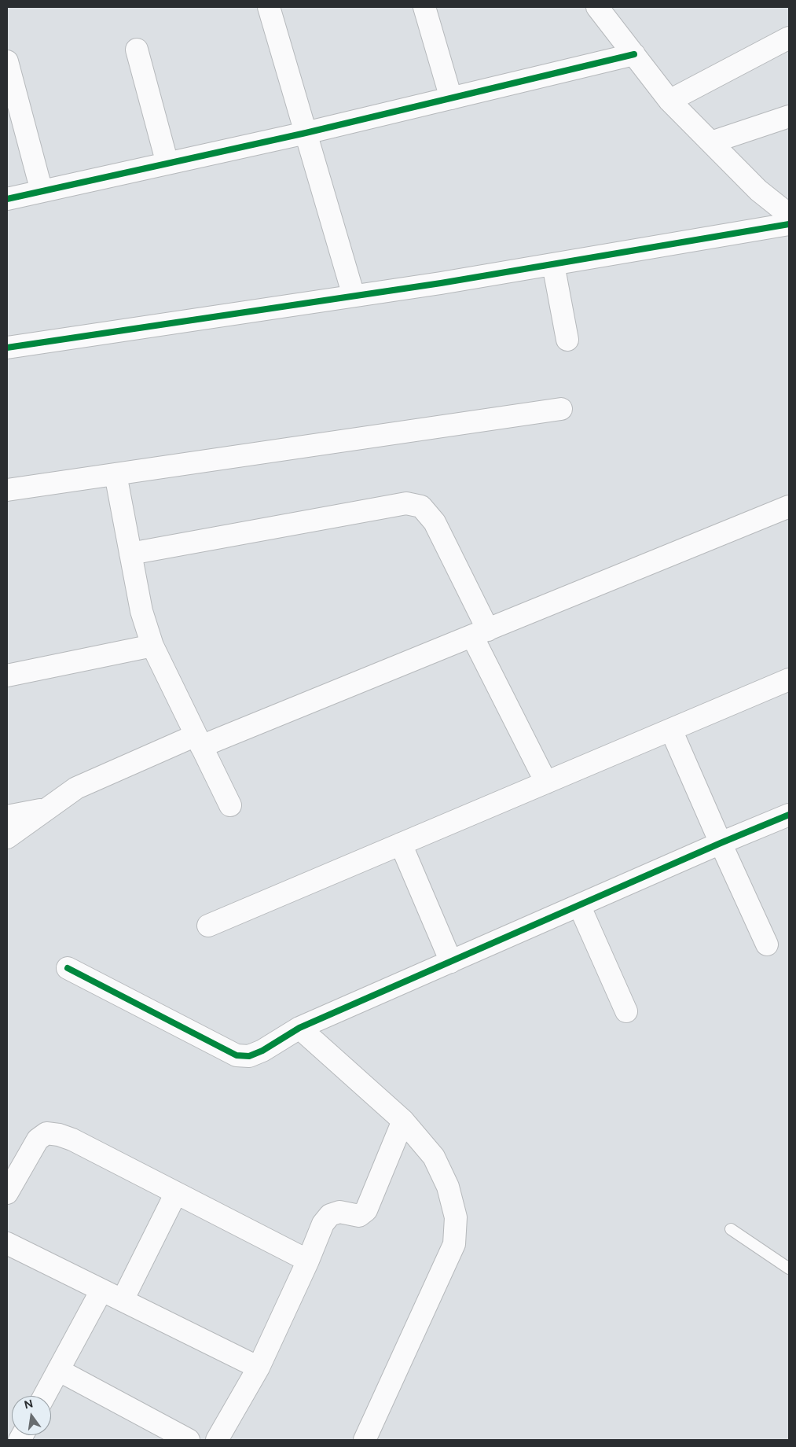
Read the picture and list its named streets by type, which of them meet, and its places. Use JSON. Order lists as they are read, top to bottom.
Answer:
{
  "north": "top"
}
